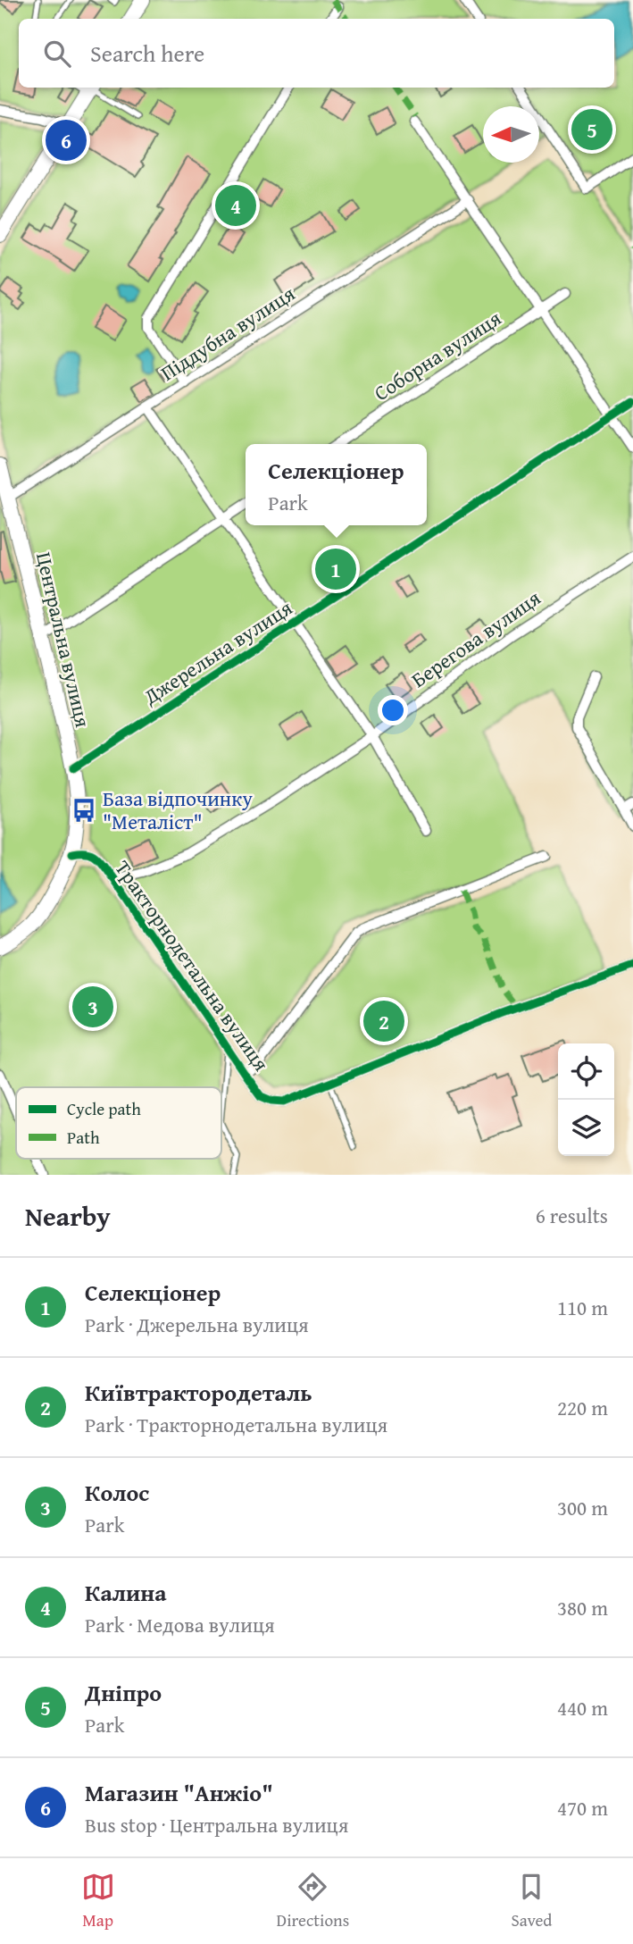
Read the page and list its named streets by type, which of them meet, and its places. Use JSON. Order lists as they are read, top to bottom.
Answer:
{
  "streets": {
    "street": [
      "Піддубна вулиця",
      "Соборна вулиця",
      "Берегова вулиця",
      "Центральна вулиця",
      "Джерельна вулиця",
      "Тракторнодетальна вулиця"
    ]
  },
  "crossings": [
    ["Піддубна вулиця", "Центральна вулиця"],
    ["Берегова вулиця", "Тракторнодетальна вулиця"],
    ["Центральна вулиця", "Джерельна вулиця"],
    ["Центральна вулиця", "Тракторнодетальна вулиця"]
  ],
  "places": {
    "bus stop": ["База відпочинку \"Металіст\""]
  },
  "legend": ["Cycle path", "Path"],
  "north": "left",
  "page": {
    "search": "Search here",
    "pins": [
      "5",
      "6",
      "4",
      "1",
      "3",
      "2"
    ],
    "popup": ["Селекціонер", "Park"],
    "heading": ["Nearby", "6 results"],
    "list": [
      {
        "mark": "1",
        "name": "Селекціонер",
        "note": "Park · Джерельна вулиця",
        "value": "110 m"
      },
      {
        "mark": "2",
        "name": "Київтрактородеталь",
        "note": "Park · Тракторнодетальна вулиця",
        "value": "220 m"
      },
      {
        "mark": "3",
        "name": "Колос",
        "note": "Park",
        "value": "300 m"
      },
      {
        "mark": "4",
        "name": "Калина",
        "note": "Park · Медова вулиця",
        "value": "380 m"
      },
      {
        "mark": "5",
        "name": "Дніпро",
        "note": "Park",
        "value": "440 m"
      },
      {
        "mark": "6",
        "name": "Магазин \"Анжіо\"",
        "note": "Bus stop · Центральна вулиця",
        "value": "470 m"
      }
    ],
    "nav": ["Map", "Directions", "Saved"]
  }
}
